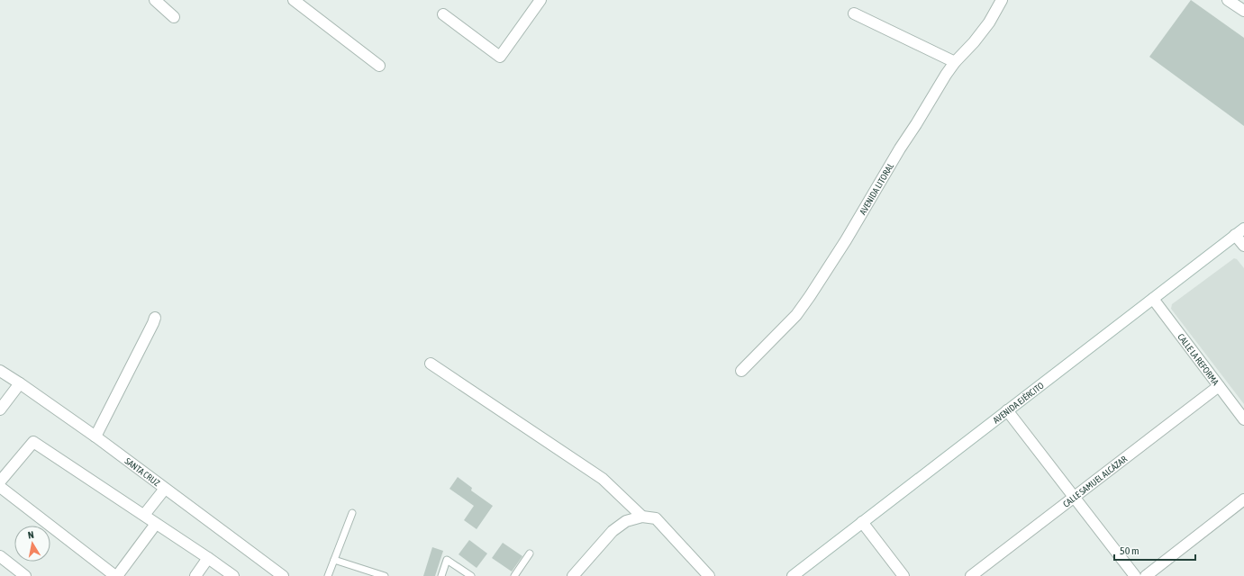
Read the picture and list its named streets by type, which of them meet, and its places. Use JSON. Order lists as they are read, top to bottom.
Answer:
{
  "streets": {
    "street": [
      "AVENIDA LITORAL",
      "CALLE LA REFORMA",
      "AVENIDA EJÉRCITO",
      "SANTA CRUZ",
      "CALLE SAMUEL ALCÁZAR"
    ]
  },
  "crossings": [
    ["CALLE LA REFORMA", "AVENIDA EJÉRCITO"],
    ["CALLE LA REFORMA", "CALLE SAMUEL ALCÁZAR"]
  ],
  "scale_bar": "50 m",
  "north": "top"
}
